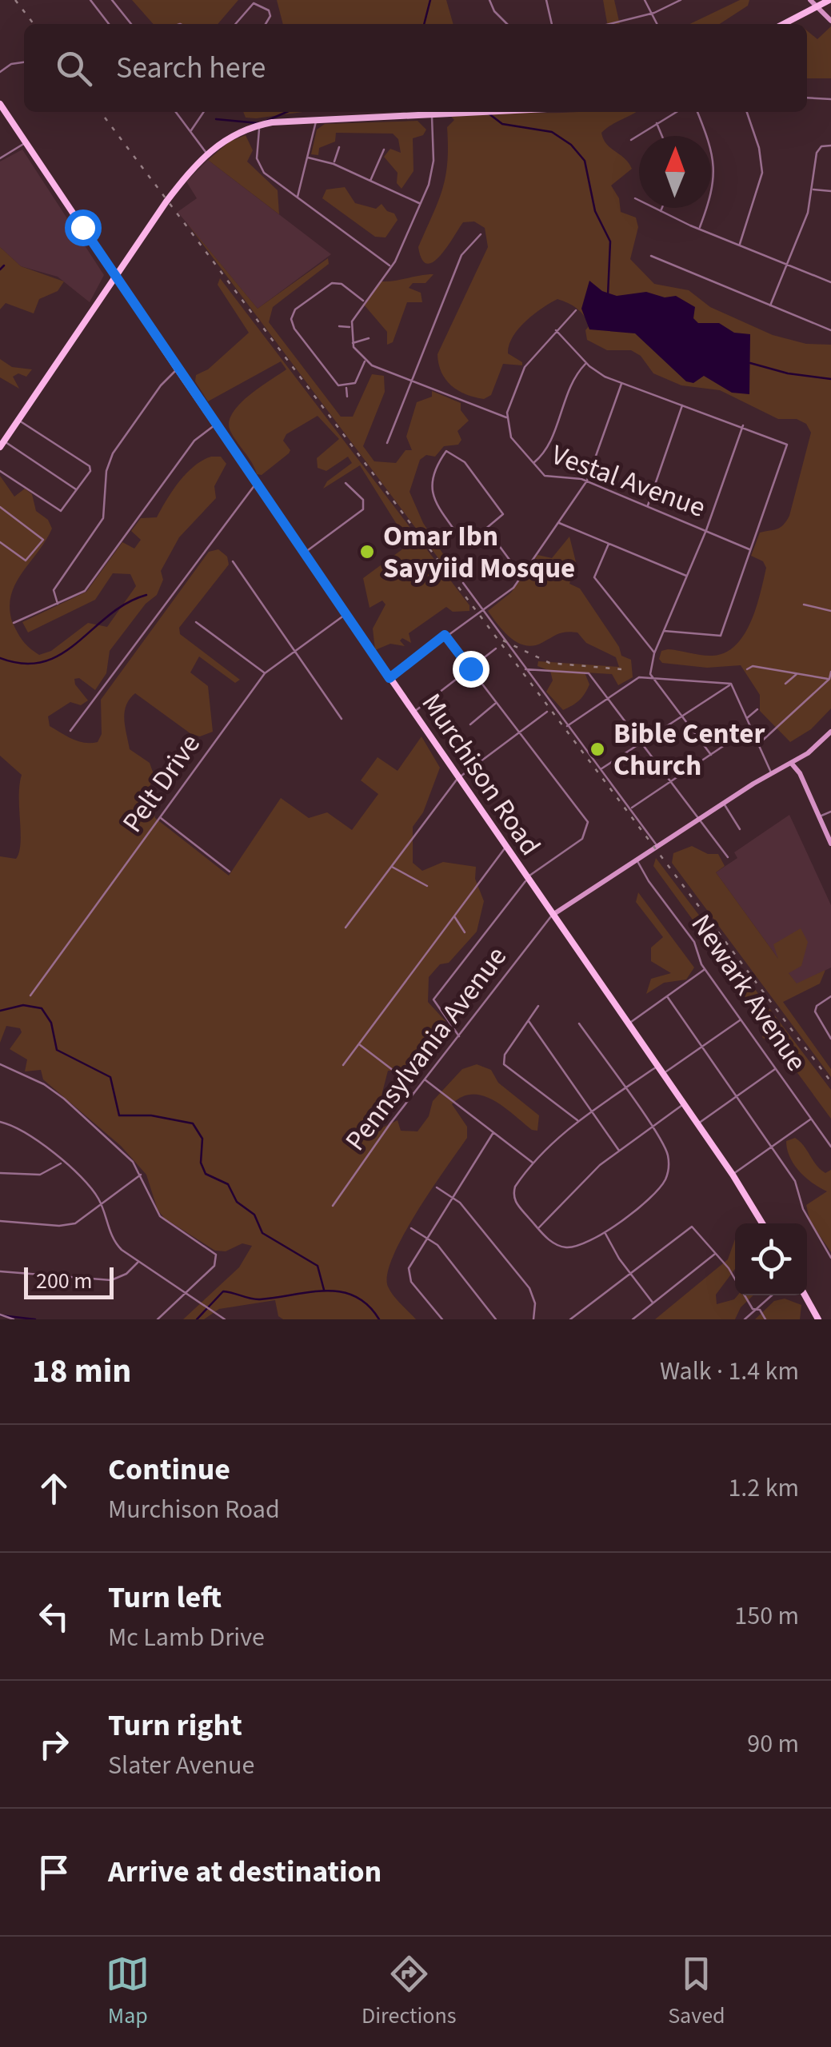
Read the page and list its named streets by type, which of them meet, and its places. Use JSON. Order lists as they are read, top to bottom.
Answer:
{
  "streets": {
    "main road": ["Murchison Road"],
    "street": [
      "Vestal Avenue",
      "Pelt Drive",
      "Newark Avenue",
      "Pennsylvania Avenue"
    ]
  },
  "crossings": [
    ["Murchison Road", "Pelt Drive"],
    ["Murchison Road", "Pennsylvania Avenue"]
  ],
  "places": ["Omar Ibn Sayyiid Mosque", "Bible Center Church"],
  "scale_bar": "200 m",
  "north": "top",
  "page": {
    "search": "Search here",
    "scale": "200 m",
    "heading": ["18 min", "Walk · 1.4 km"],
    "list": [
      ["Continue", "Murchison Road", "1.2 km"],
      ["Turn left", "Mc Lamb Drive", "150 m"],
      ["Turn right", "Slater Avenue", "90 m"],
      "Arrive at destination"
    ],
    "nav": ["Map", "Directions", "Saved"]
  }
}
